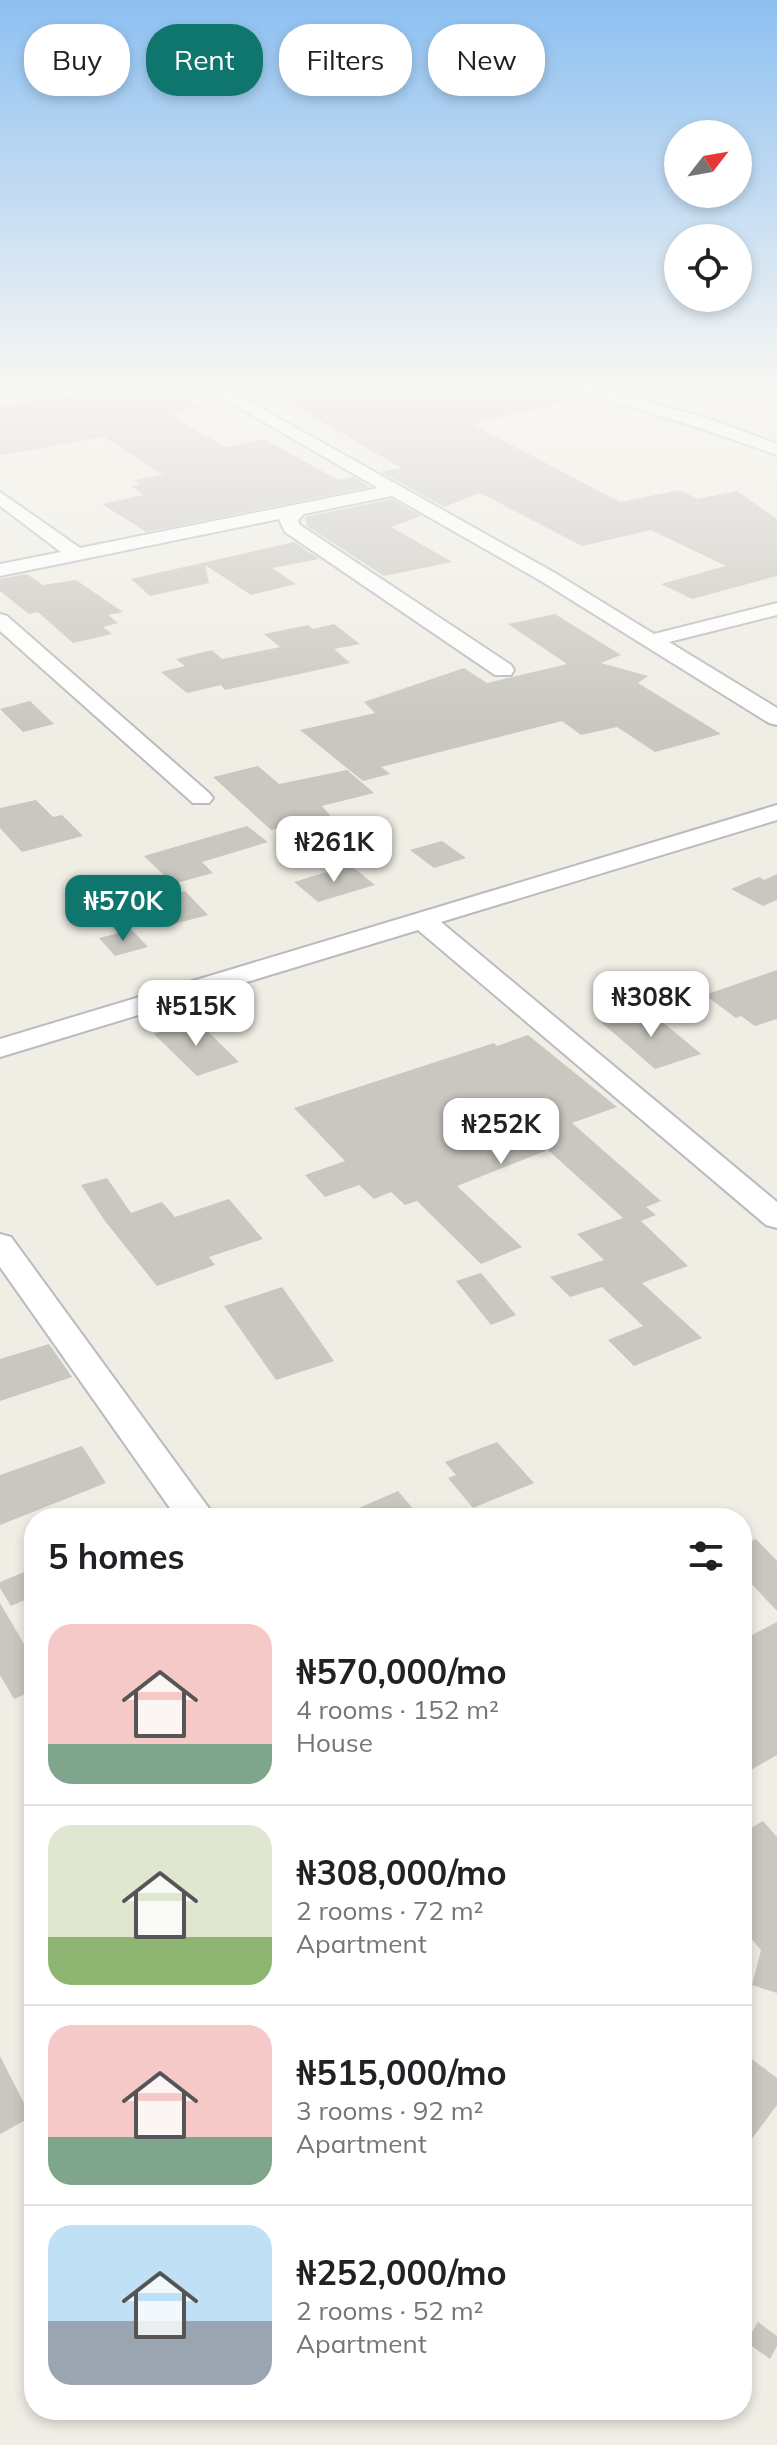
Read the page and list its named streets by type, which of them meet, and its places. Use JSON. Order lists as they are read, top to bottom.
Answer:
{
  "north": "top right",
  "page": {
    "chip": [
      "Buy",
      "Rent",
      "Filters",
      "New"
    ],
    "price": [
      "₦261K",
      "₦570K",
      "₦308K",
      "₦515K",
      "₦252K"
    ],
    "heading": "5 homes",
    "list": [
      {
        "name": "₦570,000/mo",
        "note": "4 rooms · 152 m² · House"
      },
      {
        "name": "₦308,000/mo",
        "note": "2 rooms · 72 m² · Apartment"
      },
      {
        "name": "₦515,000/mo",
        "note": "3 rooms · 92 m² · Apartment"
      },
      {
        "name": "₦252,000/mo",
        "note": "2 rooms · 52 m² · Apartment"
      }
    ]
  }
}
